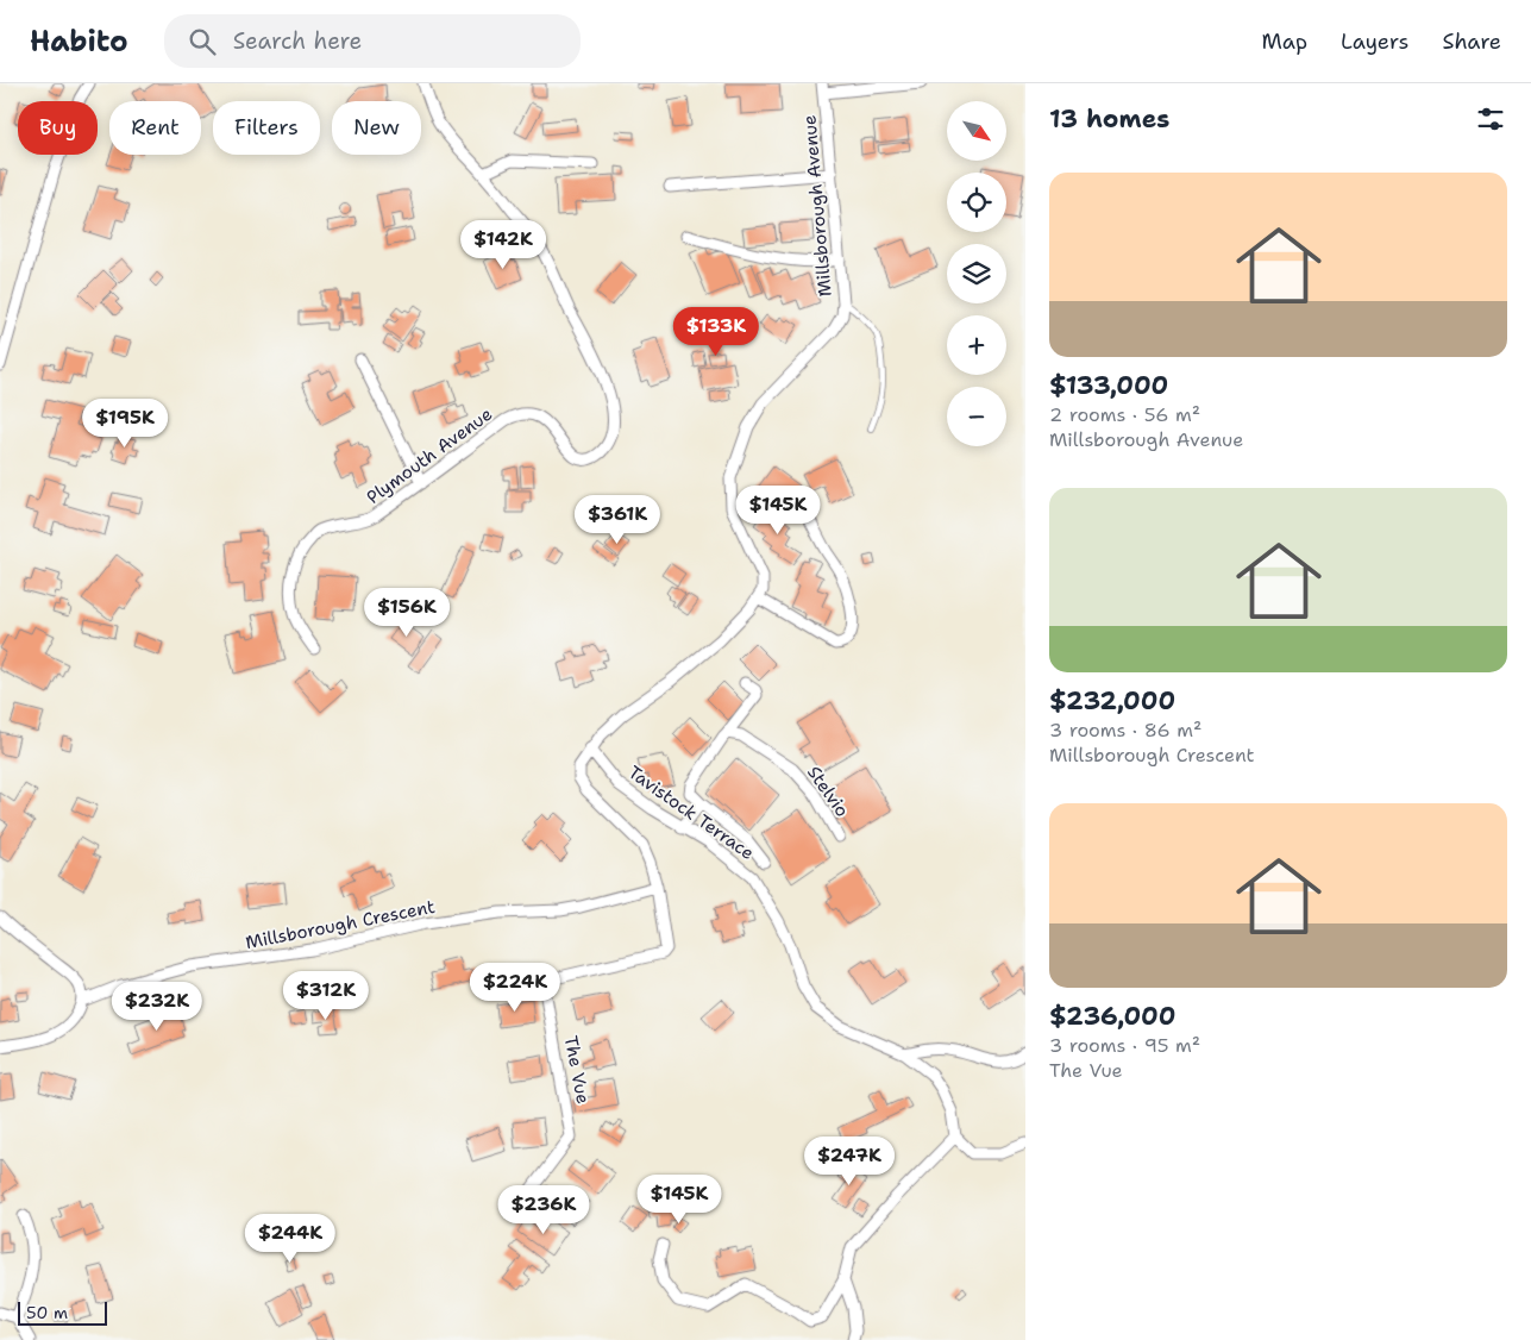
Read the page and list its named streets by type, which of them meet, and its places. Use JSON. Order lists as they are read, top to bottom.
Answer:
{
  "streets": {
    "street": [
      "Millsborough Avenue",
      "Plymouth Avenue",
      "Stelvio",
      "Tavistock Terrace",
      "Millsborough Crescent",
      "The Vue"
    ]
  },
  "crossings": [
    ["Millsborough Crescent", "The Vue"]
  ],
  "scale_bar": "50 m",
  "north": "bottom right",
  "page": {
    "header": "Habito",
    "search": "Search here",
    "nav": ["Map", "Layers", "Share"],
    "heading": "13 homes",
    "map_buttons": ["+", "−"],
    "chip": [
      "Buy",
      "Rent",
      "Filters",
      "New"
    ],
    "list": [
      {
        "name": "$133,000",
        "note": "2 rooms · 56 m² · Millsborough Avenue"
      },
      {
        "name": "$232,000",
        "note": "3 rooms · 86 m² · Millsborough Crescent"
      },
      {
        "name": "$236,000",
        "note": "3 rooms · 95 m² · The Vue"
      }
    ],
    "price": [
      "$142K",
      "$133K",
      "$195K",
      "$145K",
      "$361K",
      "$156K",
      "$224K",
      "$312K",
      "$232K",
      "$247K",
      "$145K",
      "$236K",
      "$244K"
    ],
    "scale": "50 m"
  }
}
